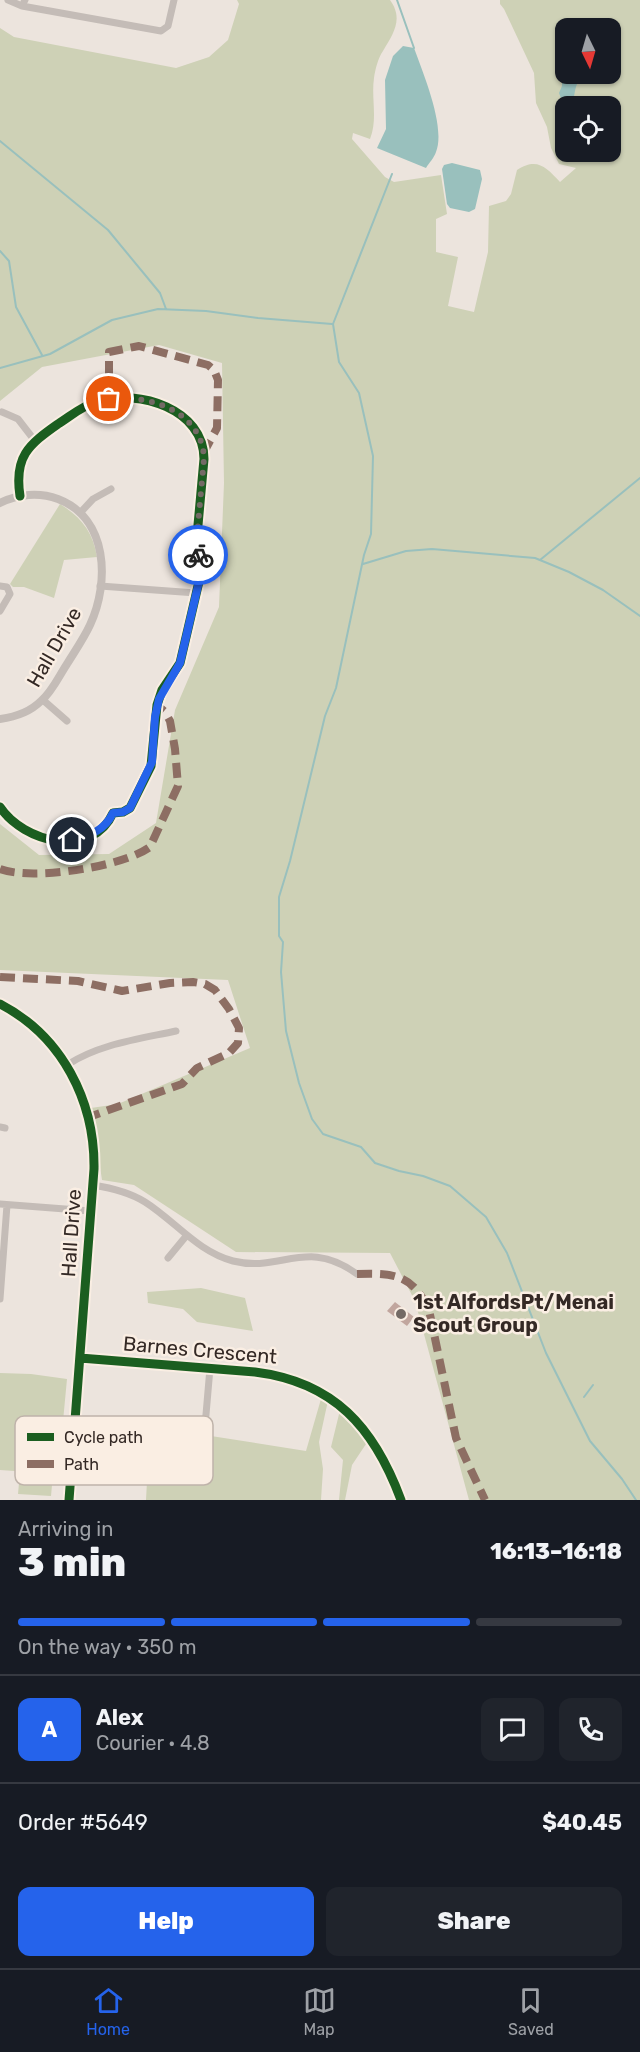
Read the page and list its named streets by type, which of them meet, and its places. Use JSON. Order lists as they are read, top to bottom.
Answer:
{
  "streets": {
    "street": ["Hall Drive", "Barnes Crescent"]
  },
  "crossings": [
    ["Hall Drive", "Barnes Crescent"]
  ],
  "places": ["1st AlfordsPt/Menai Scout Group"],
  "legend": ["Cycle path", "Path"],
  "north": "bottom",
  "page": {
    "heading": ["3 min", "Arriving in", "16:13–16:18"],
    "panel": [
      "Alex",
      "Courier · 4.8",
      "Order #5649",
      "$40.45"
    ],
    "bar": "On the way · 350 m",
    "round": "A",
    "buttons": ["Help", "Share"],
    "tabs": ["Home", "Map", "Saved"]
  }
}
